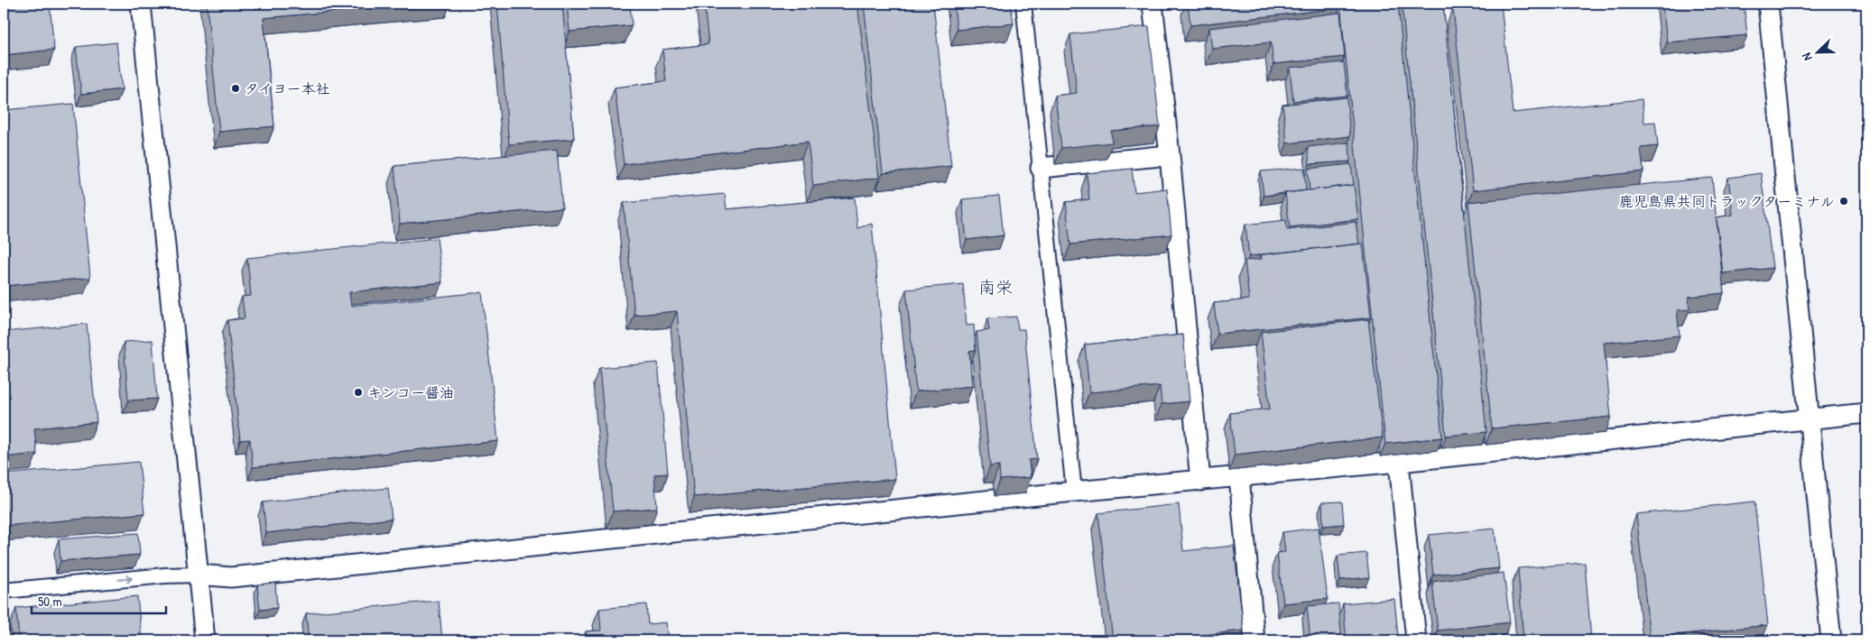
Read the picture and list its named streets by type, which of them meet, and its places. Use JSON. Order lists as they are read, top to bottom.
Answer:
{
  "districts": ["南栄"],
  "places": ["タイヨー本社", "鹿児島県共同トラックターミナル", "キンコー醤油"],
  "scale_bar": "50 m",
  "north": "bottom left"
}
